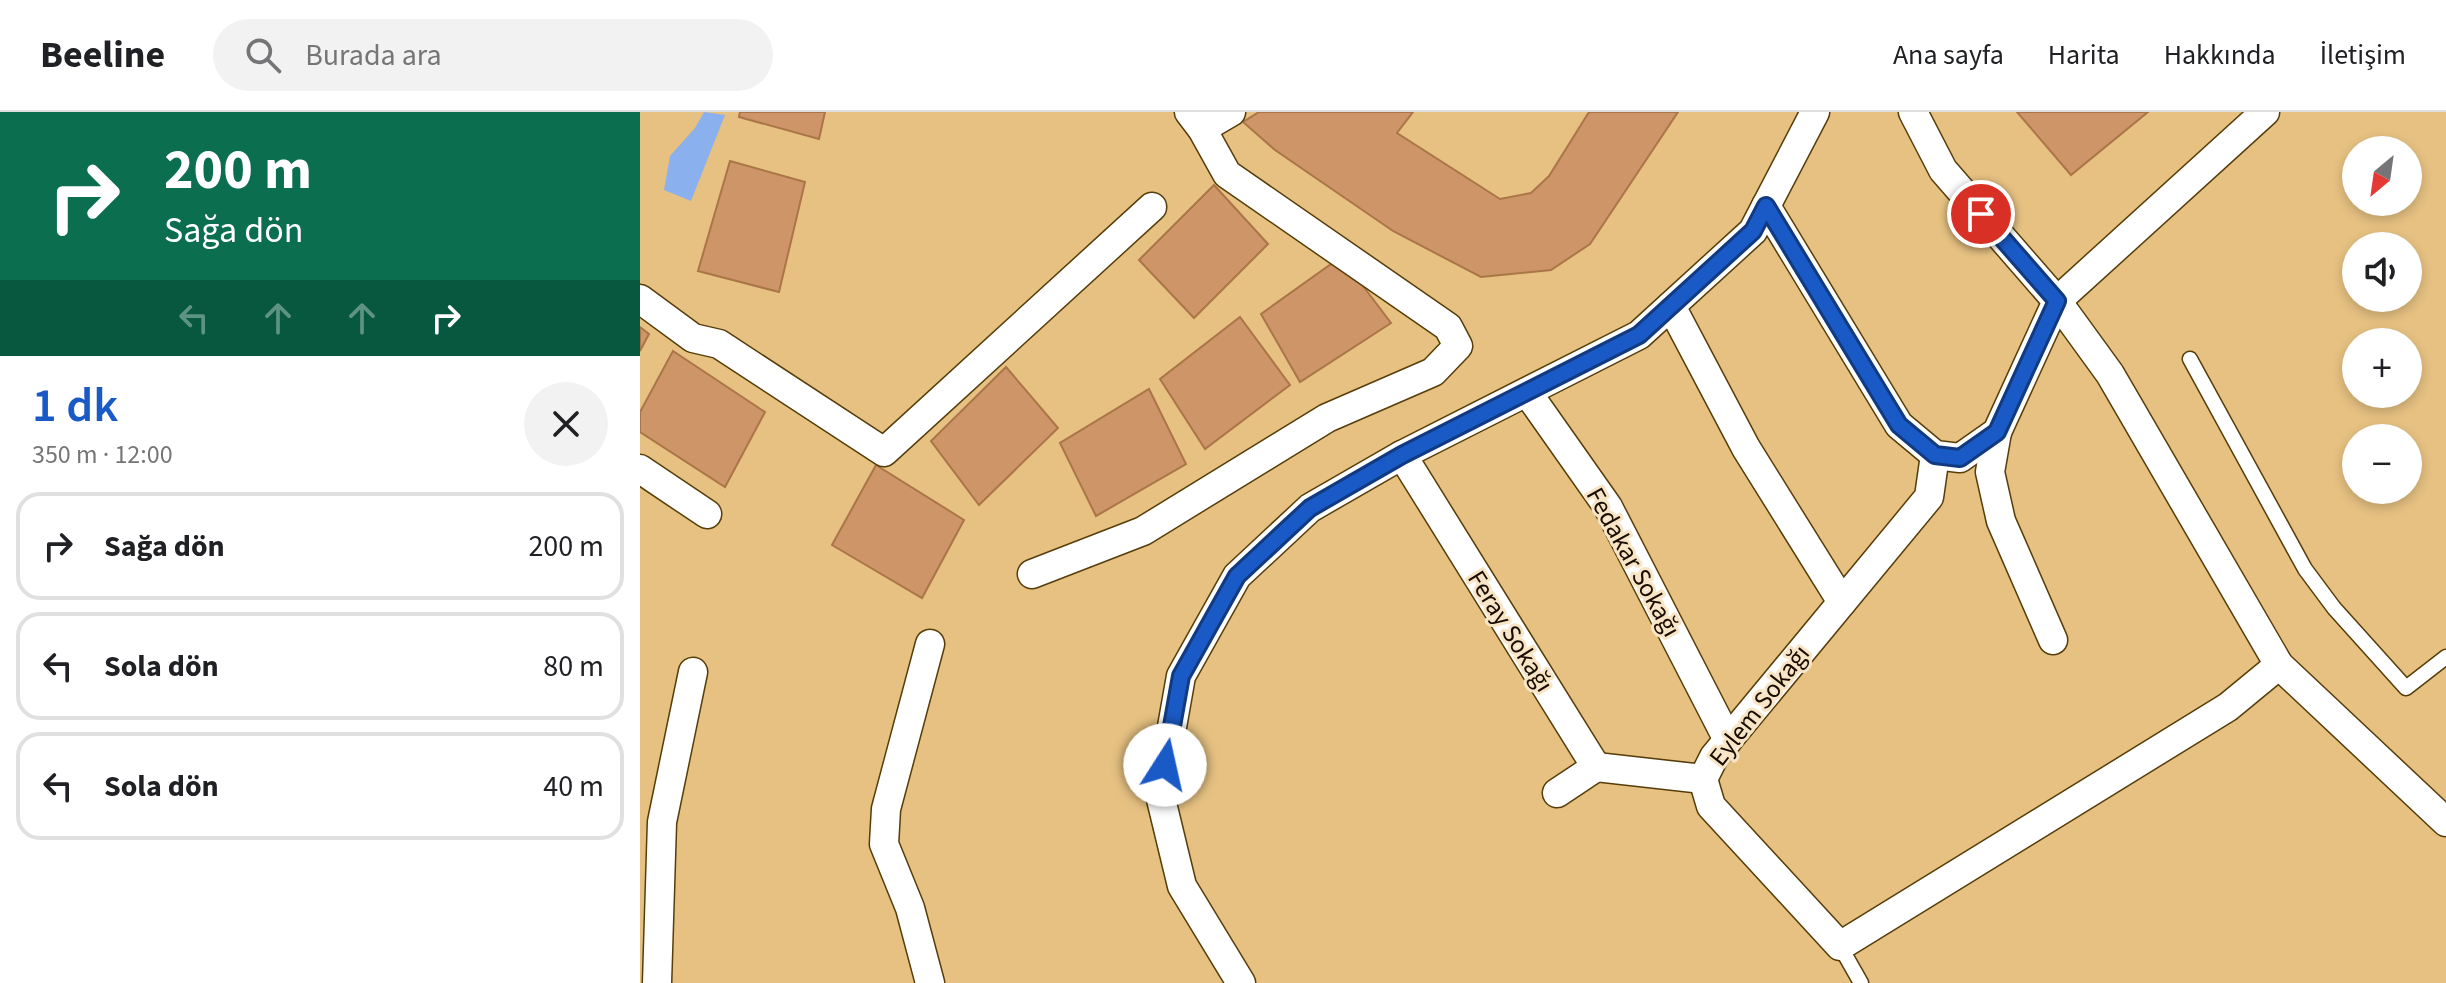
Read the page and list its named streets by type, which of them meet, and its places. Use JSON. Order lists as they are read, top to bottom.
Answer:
{
  "streets": {
    "street": ["Fedakar Sokağı", "Feray Sokağı", "Eylem Sokağı"]
  },
  "crossings": [
    ["Fedakar Sokağı", "Eylem Sokağı"]
  ],
  "north": "bottom left",
  "page": {
    "header": "Beeline",
    "search": "Burada ara",
    "nav": [
      "Ana sayfa",
      "Harita",
      "Hakkında",
      "İletişim"
    ],
    "turn": ["200 m", "Sağa dön"],
    "map_buttons": ["+", "−"],
    "heading": ["1 dk", "350 m · 12:00"],
    "list": [
      {
        "name": "Sağa dön",
        "value": "200 m"
      },
      {
        "name": "Sola dön",
        "value": "80 m"
      },
      {
        "name": "Sola dön",
        "value": "40 m"
      }
    ]
  }
}
